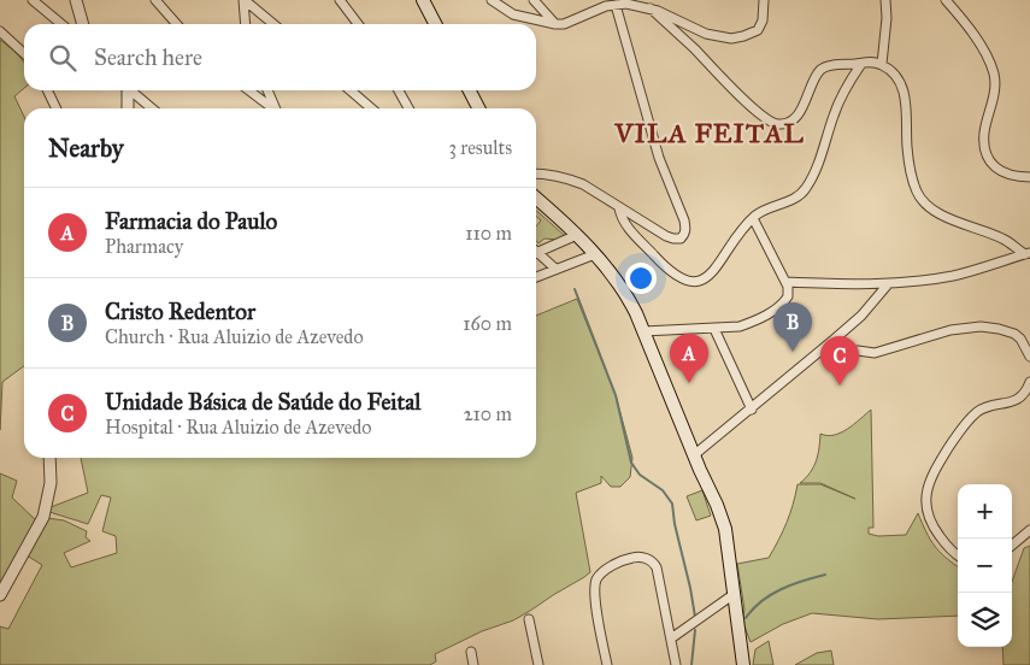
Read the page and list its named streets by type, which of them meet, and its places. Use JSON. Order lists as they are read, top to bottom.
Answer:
{
  "districts": ["VILA FEITAL"],
  "page": {
    "search": "Search here",
    "heading": ["Nearby", "3 results"],
    "list": [
      {
        "mark": "A",
        "name": "Farmacia do Paulo",
        "note": "Pharmacy",
        "value": "110 m"
      },
      {
        "mark": "B",
        "name": "Cristo Redentor",
        "note": "Church · Rua Aluizio de Azevedo",
        "value": "160 m"
      },
      {
        "mark": "C",
        "name": "Unidade Básica de Saúde do Feital",
        "note": "Hospital · Rua Aluizio de Azevedo",
        "value": "210 m"
      }
    ],
    "pins": ["B", "A", "C"],
    "map_buttons": ["+", "−"]
  }
}
